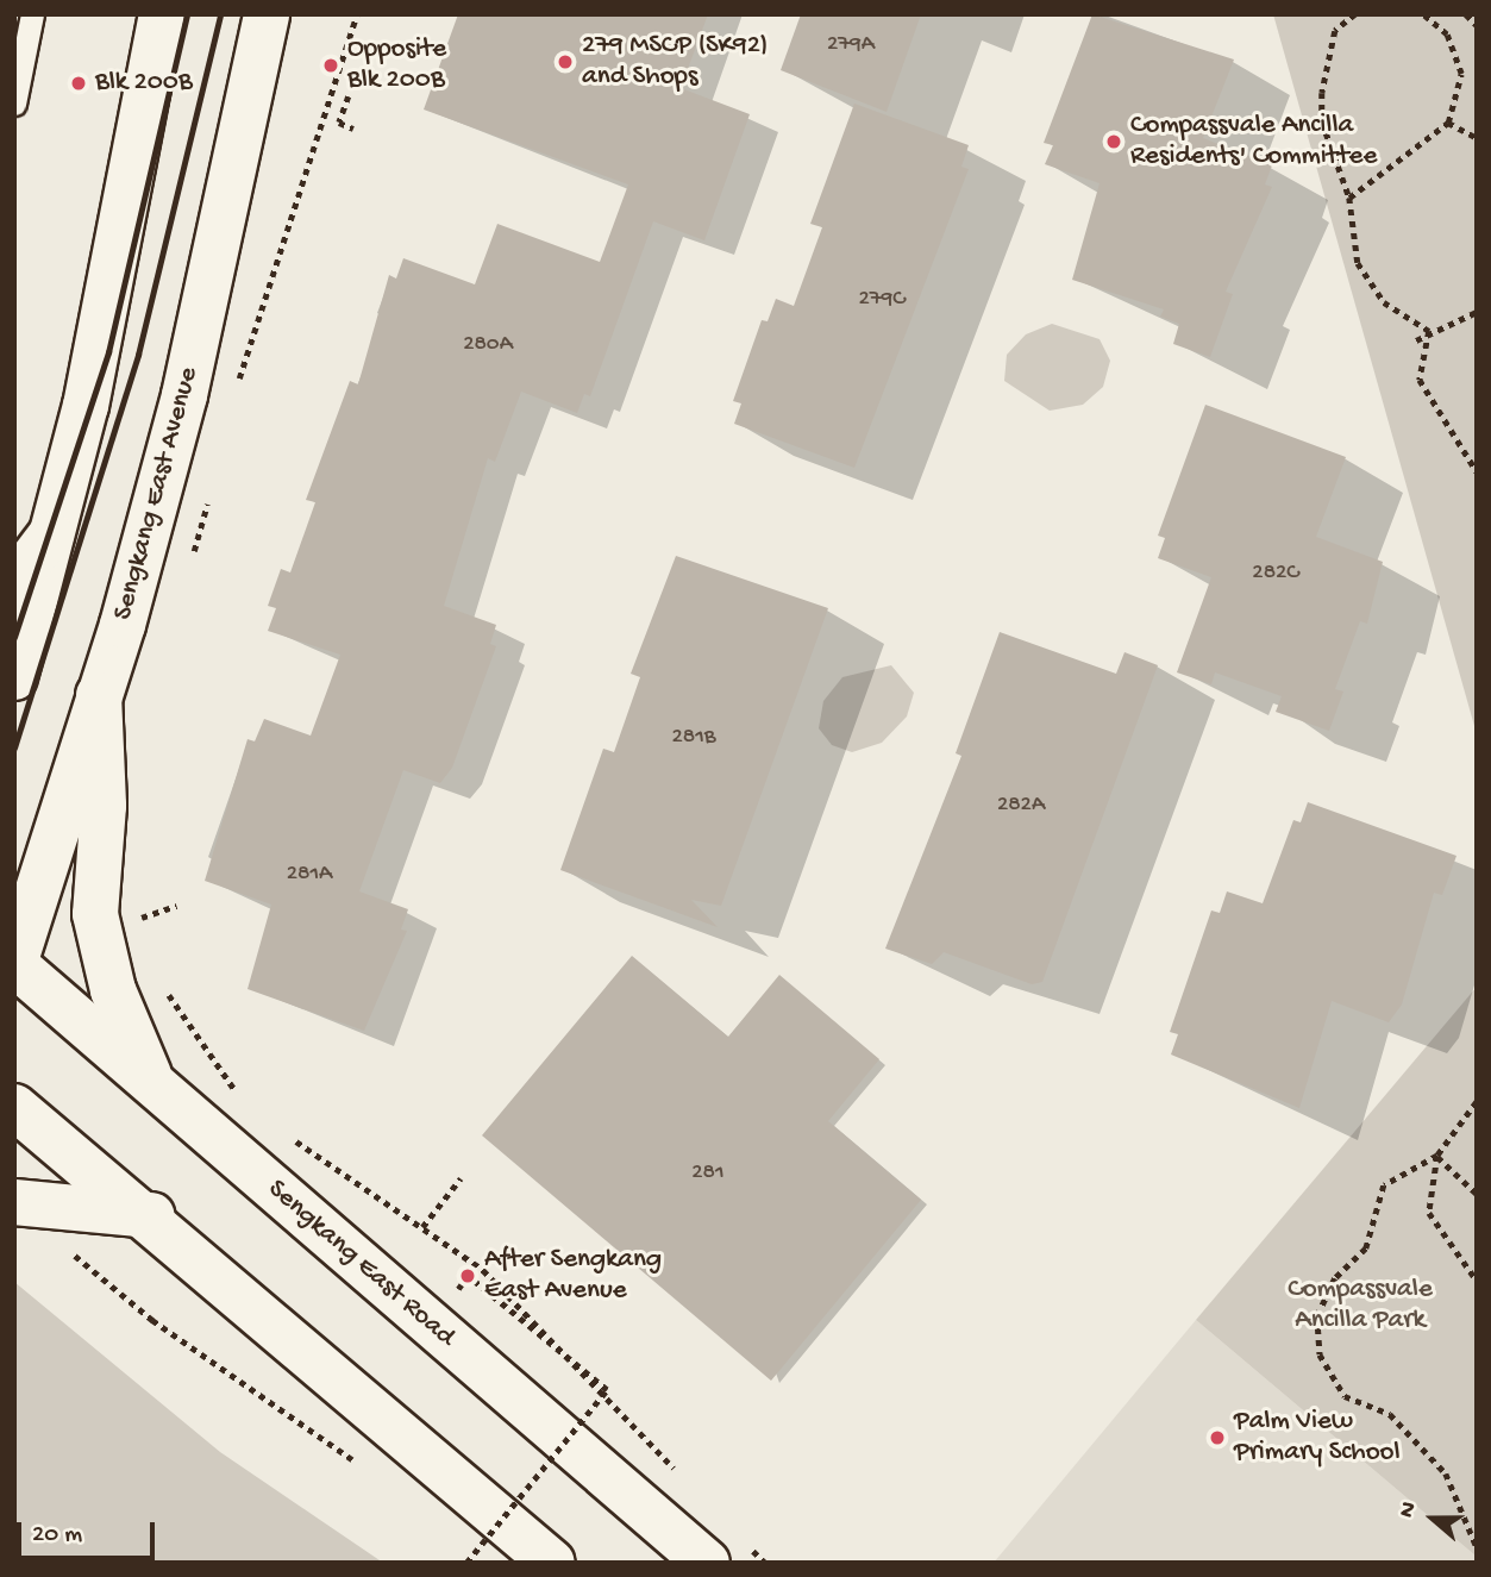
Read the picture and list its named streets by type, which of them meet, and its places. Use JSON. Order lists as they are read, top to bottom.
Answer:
{
  "streets": {
    "main road": ["Sengkang East Avenue", "Sengkang East Road"]
  },
  "crossings": [
    ["Sengkang East Avenue", "Sengkang East Road"]
  ],
  "parks": ["Compassvale Ancilla Park"],
  "places": [
    "279 MSCP (SK92) and Shops",
    "Opposite Blk 200B",
    "Blk 200B",
    "Compassvale Ancilla Residents' Committee",
    "After Sengkang East Avenue",
    "Palm View Primary School"
  ],
  "house_numbers": [
    "279A",
    "279C",
    "280A",
    "282C",
    "281B",
    "282A",
    "281A",
    "281"
  ],
  "scale_bar": "20 m",
  "north": "left"
}
